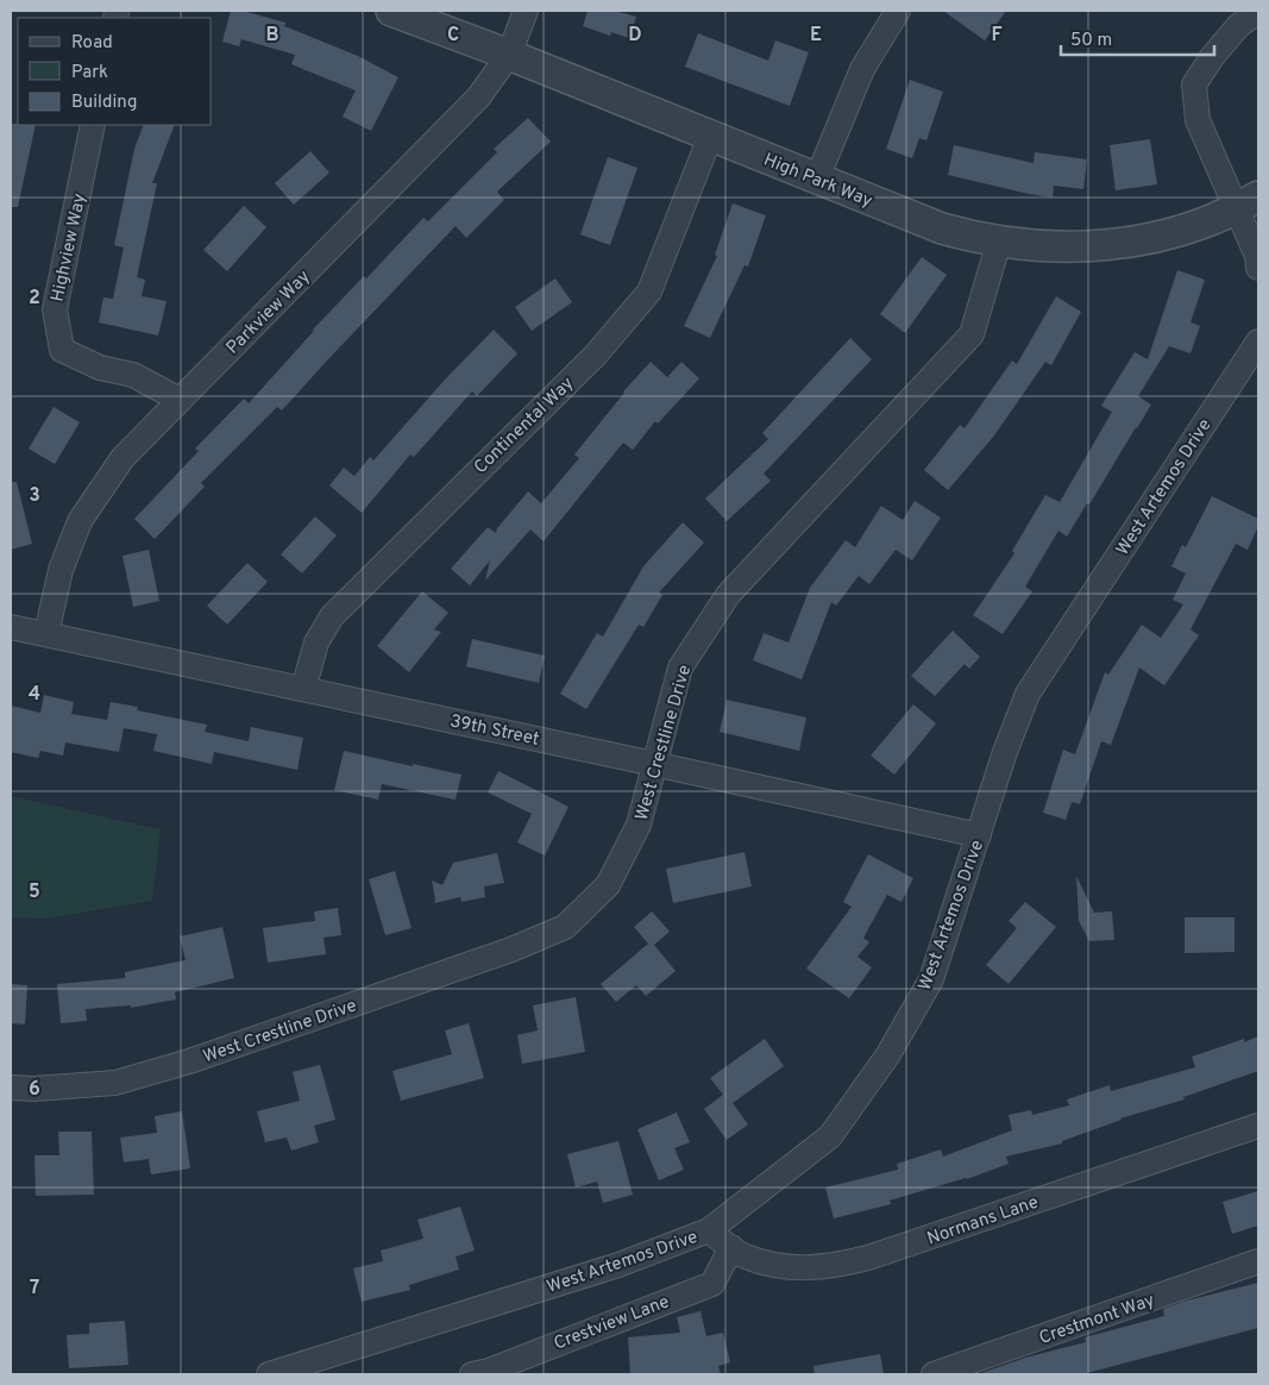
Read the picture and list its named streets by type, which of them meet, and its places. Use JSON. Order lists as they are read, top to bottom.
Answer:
{
  "streets": {
    "street": [
      "High Park Way",
      "Highview Way",
      "Parkview Way",
      "Continental Way",
      "West Artemos Drive",
      "39th Street",
      "West Crestline Drive",
      "Normans Lane",
      "Crestmont Way",
      "Crestview Lane"
    ]
  },
  "crossings": [
    ["High Park Way", "Parkview Way"],
    ["High Park Way", "Continental Way"],
    ["High Park Way", "West Crestline Drive"],
    ["Highview Way", "Parkview Way"],
    ["Parkview Way", "39th Street"],
    ["Continental Way", "39th Street"],
    ["West Artemos Drive", "39th Street"],
    ["West Artemos Drive", "Normans Lane"],
    ["39th Street", "West Crestline Drive"],
    ["Normans Lane", "Crestview Lane"]
  ],
  "legend": ["Road", "Park", "Building"],
  "scale_bar": "50 m",
  "grid": {
    "columns": [
      "B",
      "C",
      "D",
      "E",
      "F"
    ],
    "rows": [
      "2",
      "3",
      "4",
      "5",
      "6",
      "7"
    ]
  }
}
